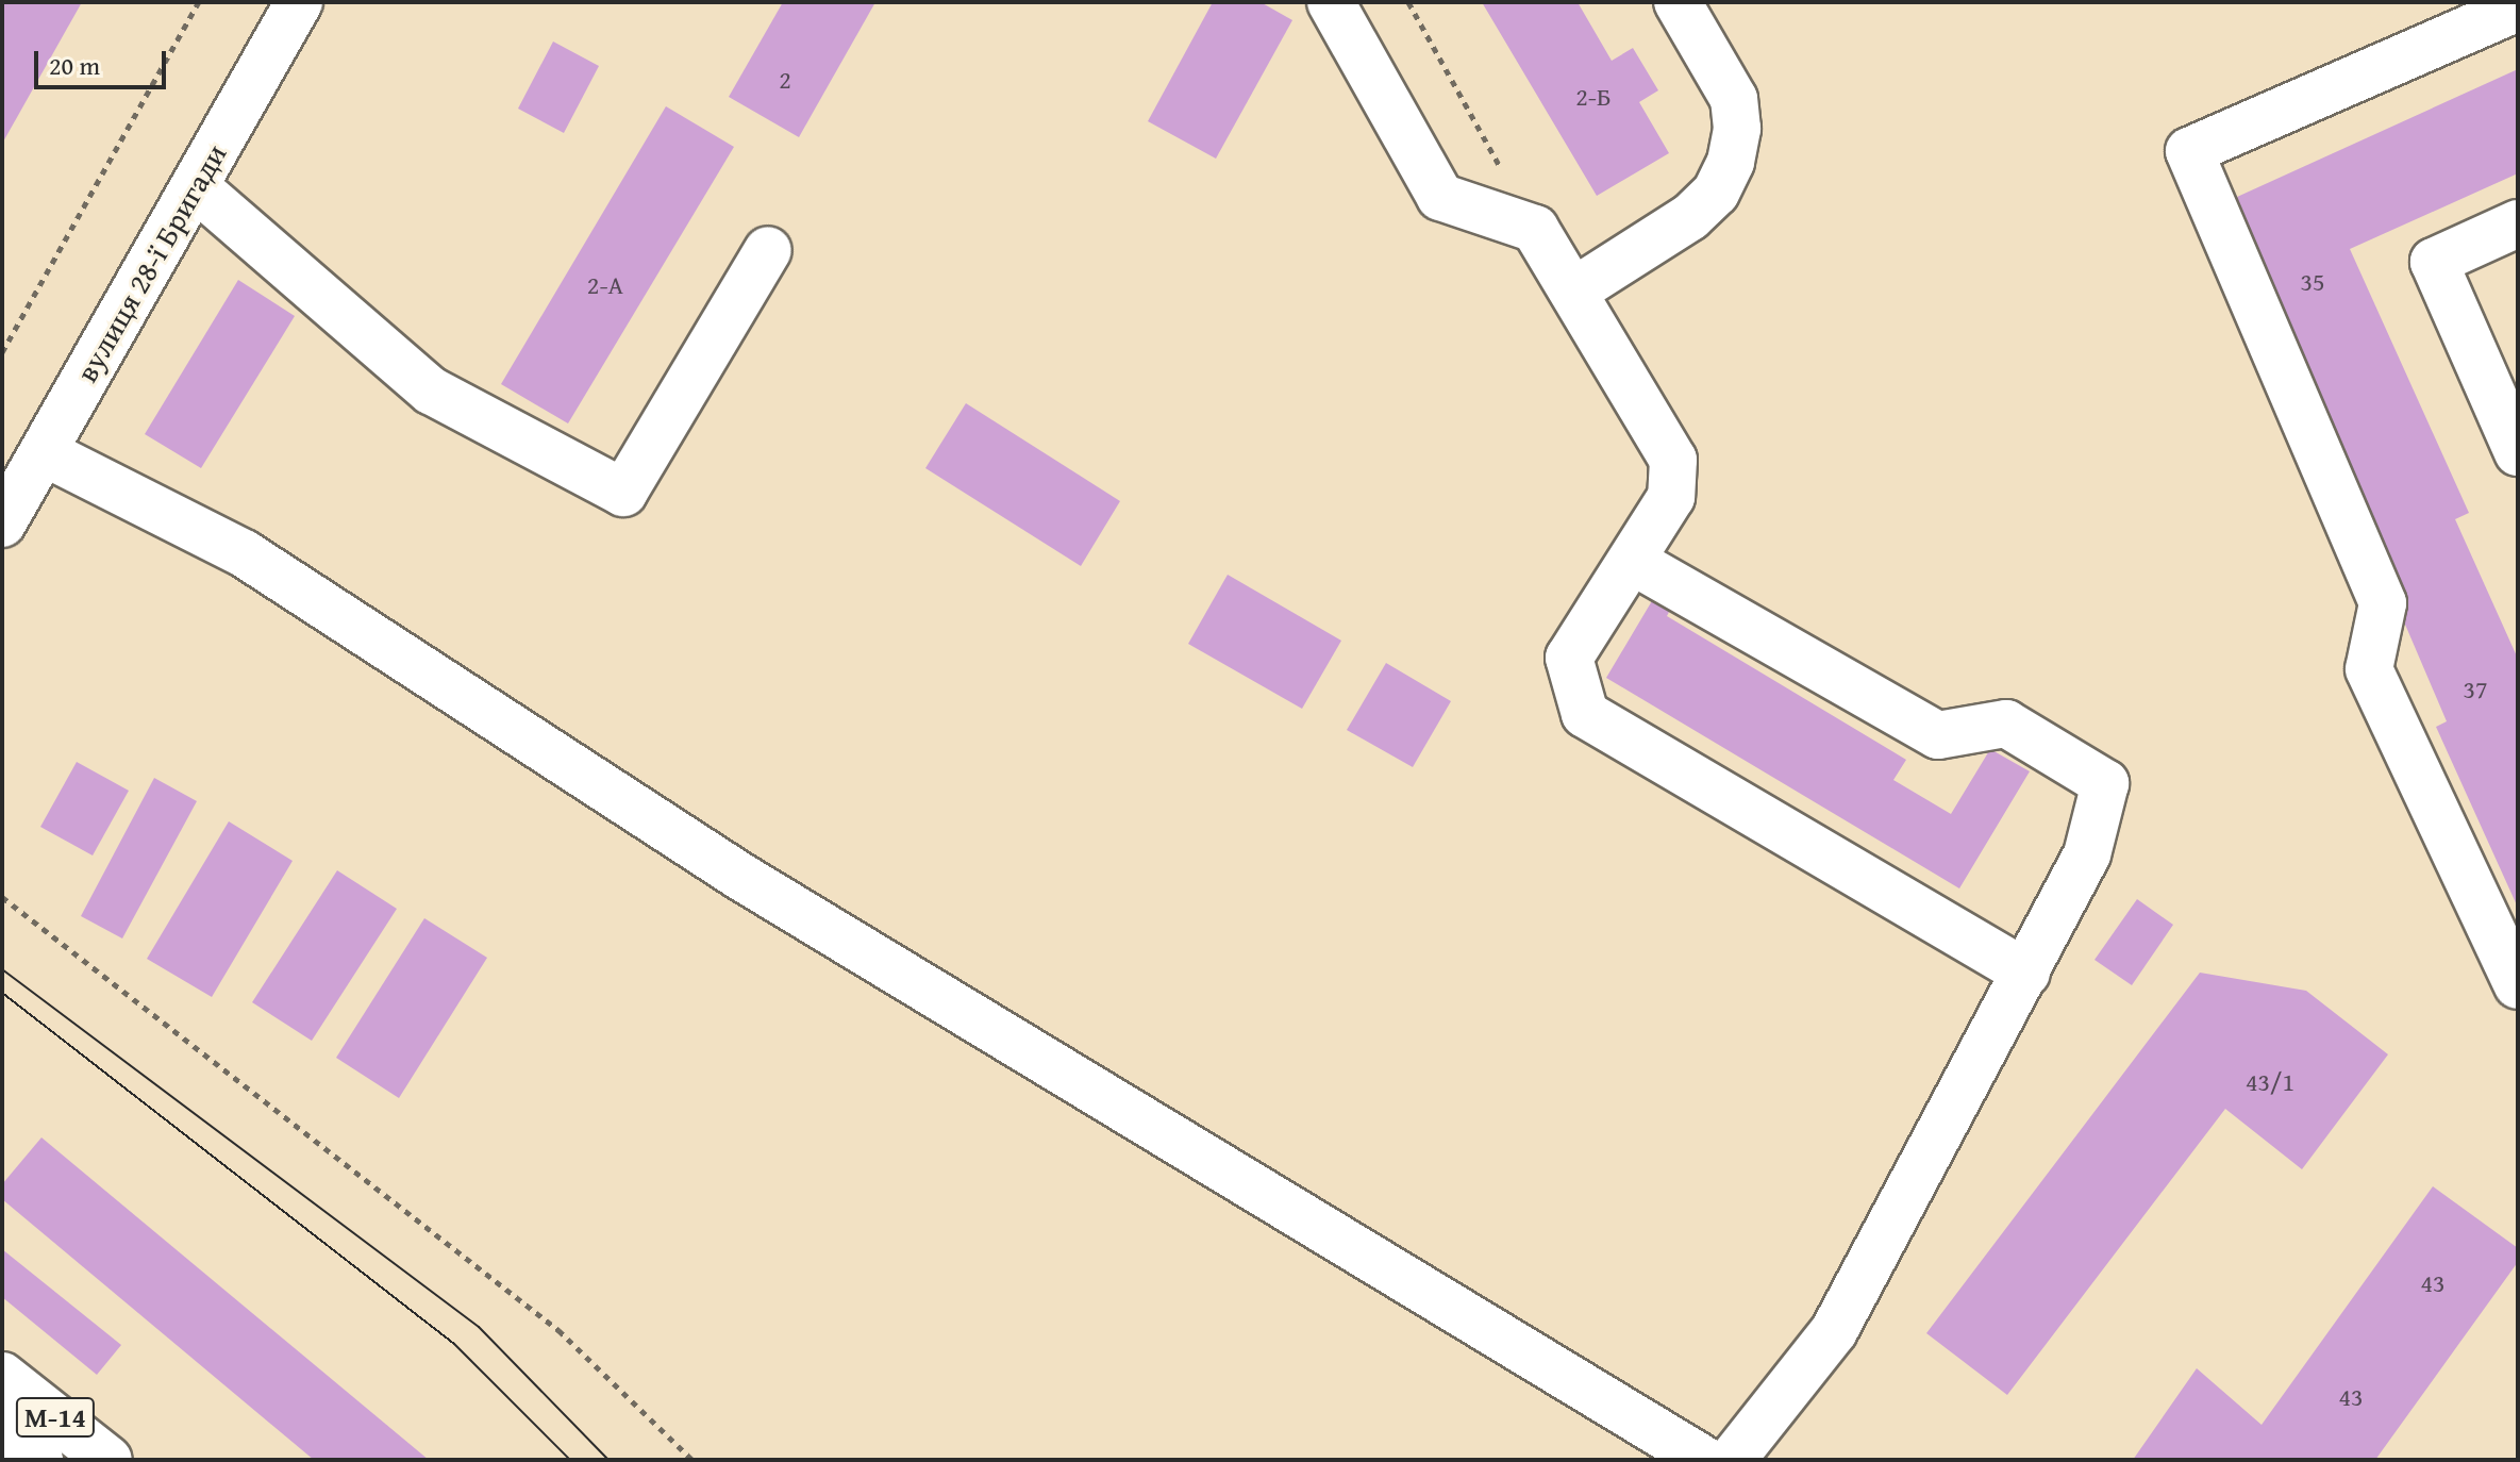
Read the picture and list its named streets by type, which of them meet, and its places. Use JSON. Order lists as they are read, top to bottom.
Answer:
{
  "streets": {
    "main road": ["вулиця 28-ї Бригади", "М-14"]
  },
  "house_numbers": [
    "2",
    "2-Б",
    "35",
    "2-А",
    "37",
    "43/1",
    "43",
    "43"
  ],
  "scale_bar": "20 m"
}
